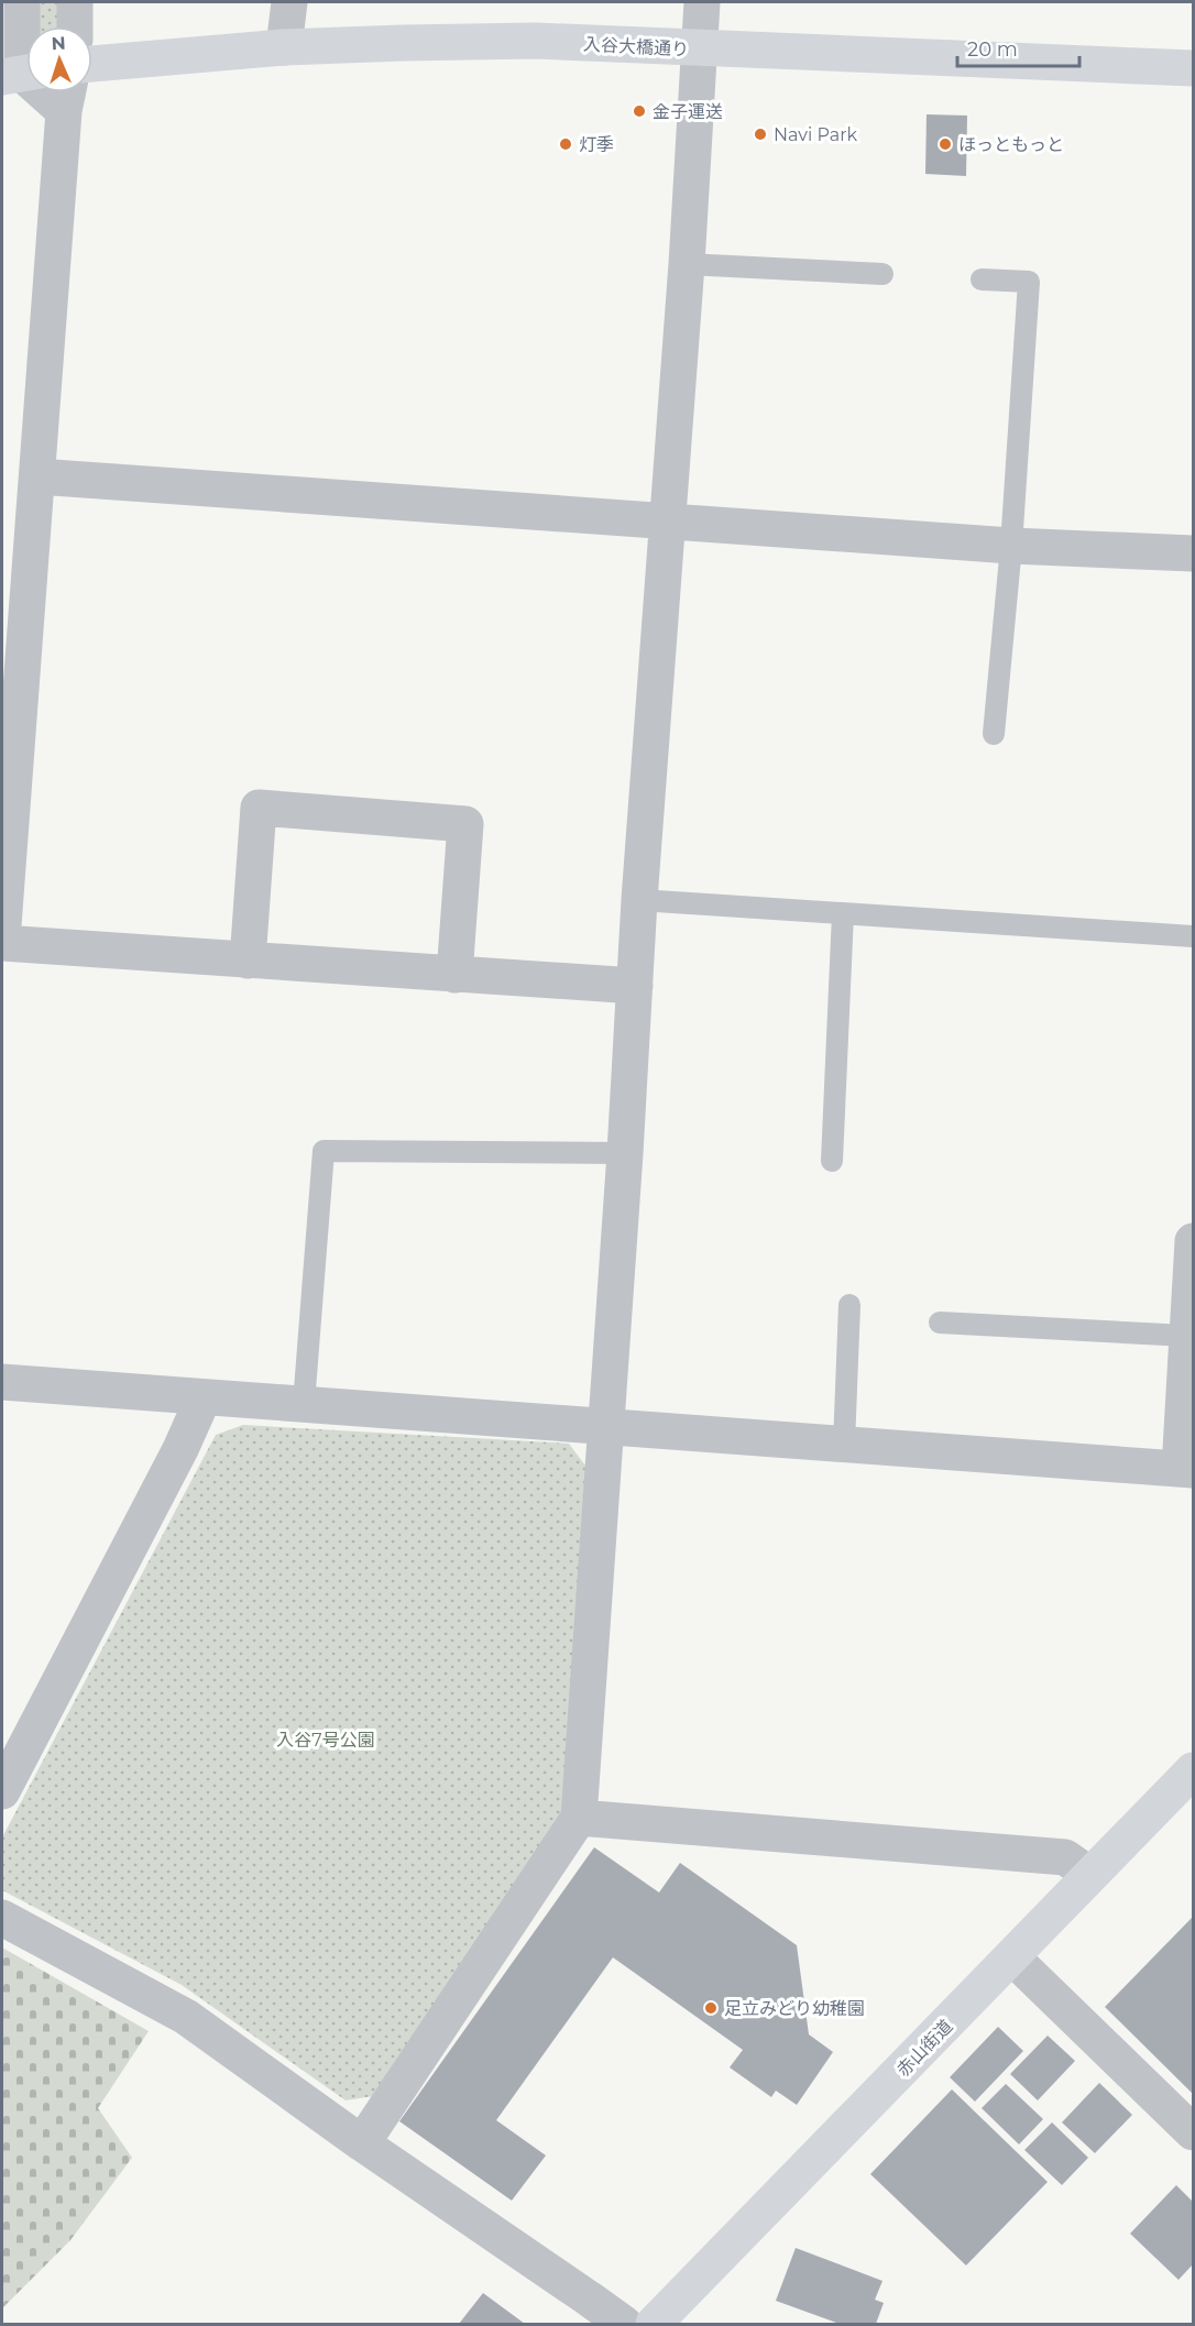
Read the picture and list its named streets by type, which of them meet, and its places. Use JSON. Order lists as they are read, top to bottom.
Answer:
{
  "streets": {
    "street": ["入谷大橋通り", "赤山街道"]
  },
  "parks": ["入谷7号公園"],
  "places": [
    "金子運送",
    "Navi Park",
    "灯季",
    "ほっともっと",
    "足立みどり幼稚園"
  ],
  "scale_bar": "20 m",
  "north": "top"
}
